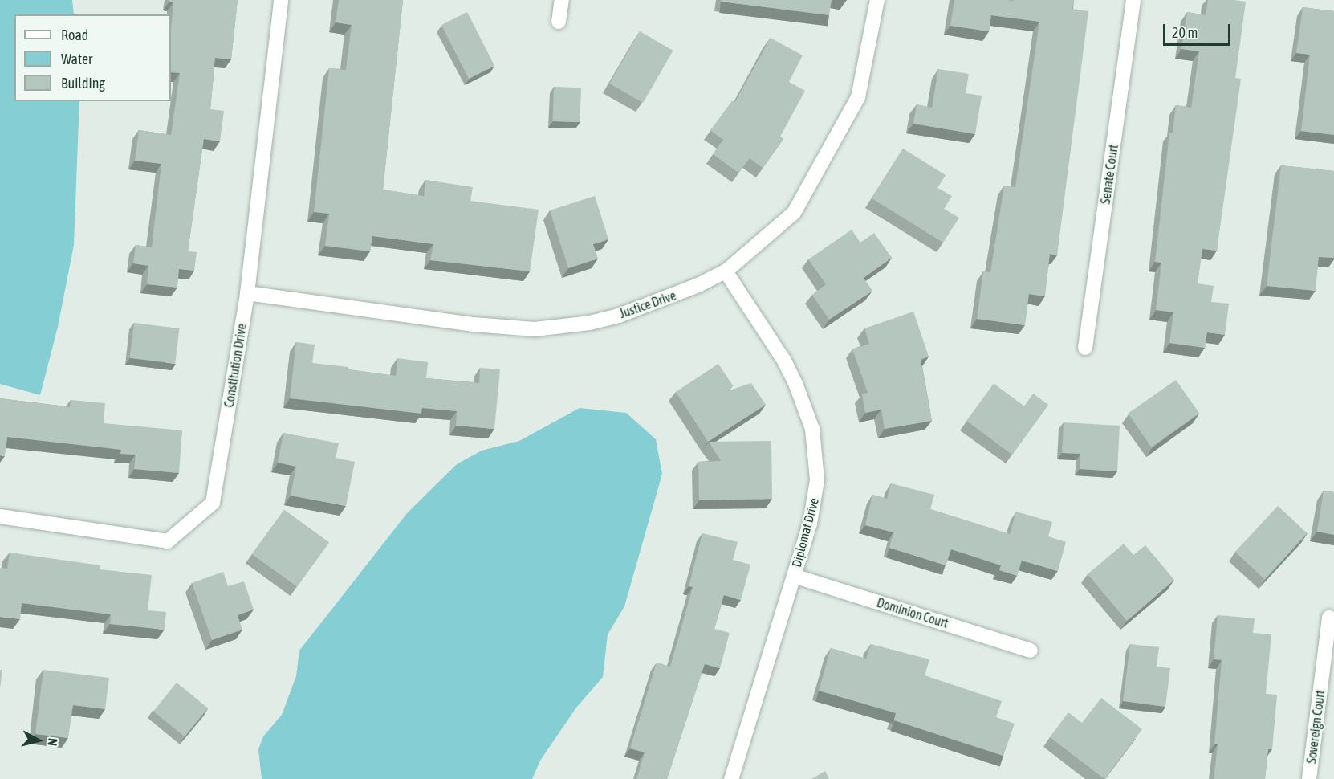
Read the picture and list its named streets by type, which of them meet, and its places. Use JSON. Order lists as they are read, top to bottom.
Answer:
{
  "streets": {
    "street": [
      "Senate Court",
      "Justice Drive",
      "Constitution Drive",
      "Diplomat Drive",
      "Dominion Court",
      "Sovereign Court"
    ]
  },
  "crossings": [
    ["Justice Drive", "Constitution Drive"],
    ["Justice Drive", "Diplomat Drive"],
    ["Diplomat Drive", "Dominion Court"]
  ],
  "legend": ["Road", "Water", "Building"],
  "scale_bar": "20 m",
  "north": "right"
}
